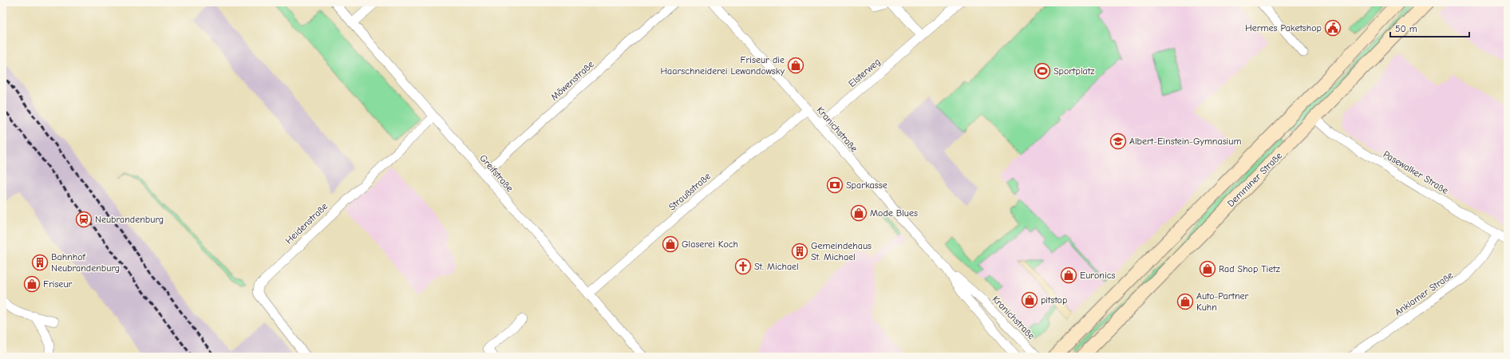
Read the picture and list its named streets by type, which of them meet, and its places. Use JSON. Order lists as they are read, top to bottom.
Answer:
{
  "streets": {
    "main road": ["Demminer Straße"],
    "street": [
      "Elsterweg",
      "Möwenstraße",
      "Kranichstraße",
      "Pasewalker Straße",
      "Greifstraße",
      "Straußstraße",
      "Heidenstraße",
      "Anklamer Straße"
    ]
  },
  "crossings": [
    ["Elsterweg", "Kranichstraße"],
    ["Möwenstraße", "Greifstraße"],
    ["Kranichstraße", "Straußstraße"],
    ["Pasewalker Straße", "Demminer Straße"],
    ["Pasewalker Straße", "Anklamer Straße"],
    ["Greifstraße", "Straußstraße"],
    ["Greifstraße", "Heidenstraße"]
  ],
  "places": {
    "public building": ["Hermes Paketshop"],
    "shop": [
      "Friseur die Haarschneiderei Lewandowsky",
      "Mode Blues",
      "Glaserei Koch",
      "Rad Shop Tietz",
      "Euronics",
      "Friseur",
      "pitstop",
      "Auto-Partner Kuhn"
    ],
    "sports": ["Sportplatz"],
    "school or university": ["Albert-Einstein-Gymnasium"],
    "bank": ["Sparkasse"],
    "station": ["Neubrandenburg"],
    "building": ["Gemeindehaus St. Michael", "Bahnhof Neubrandenburg"],
    "church": ["St. Michael"]
  },
  "scale_bar": "50 m"
}
